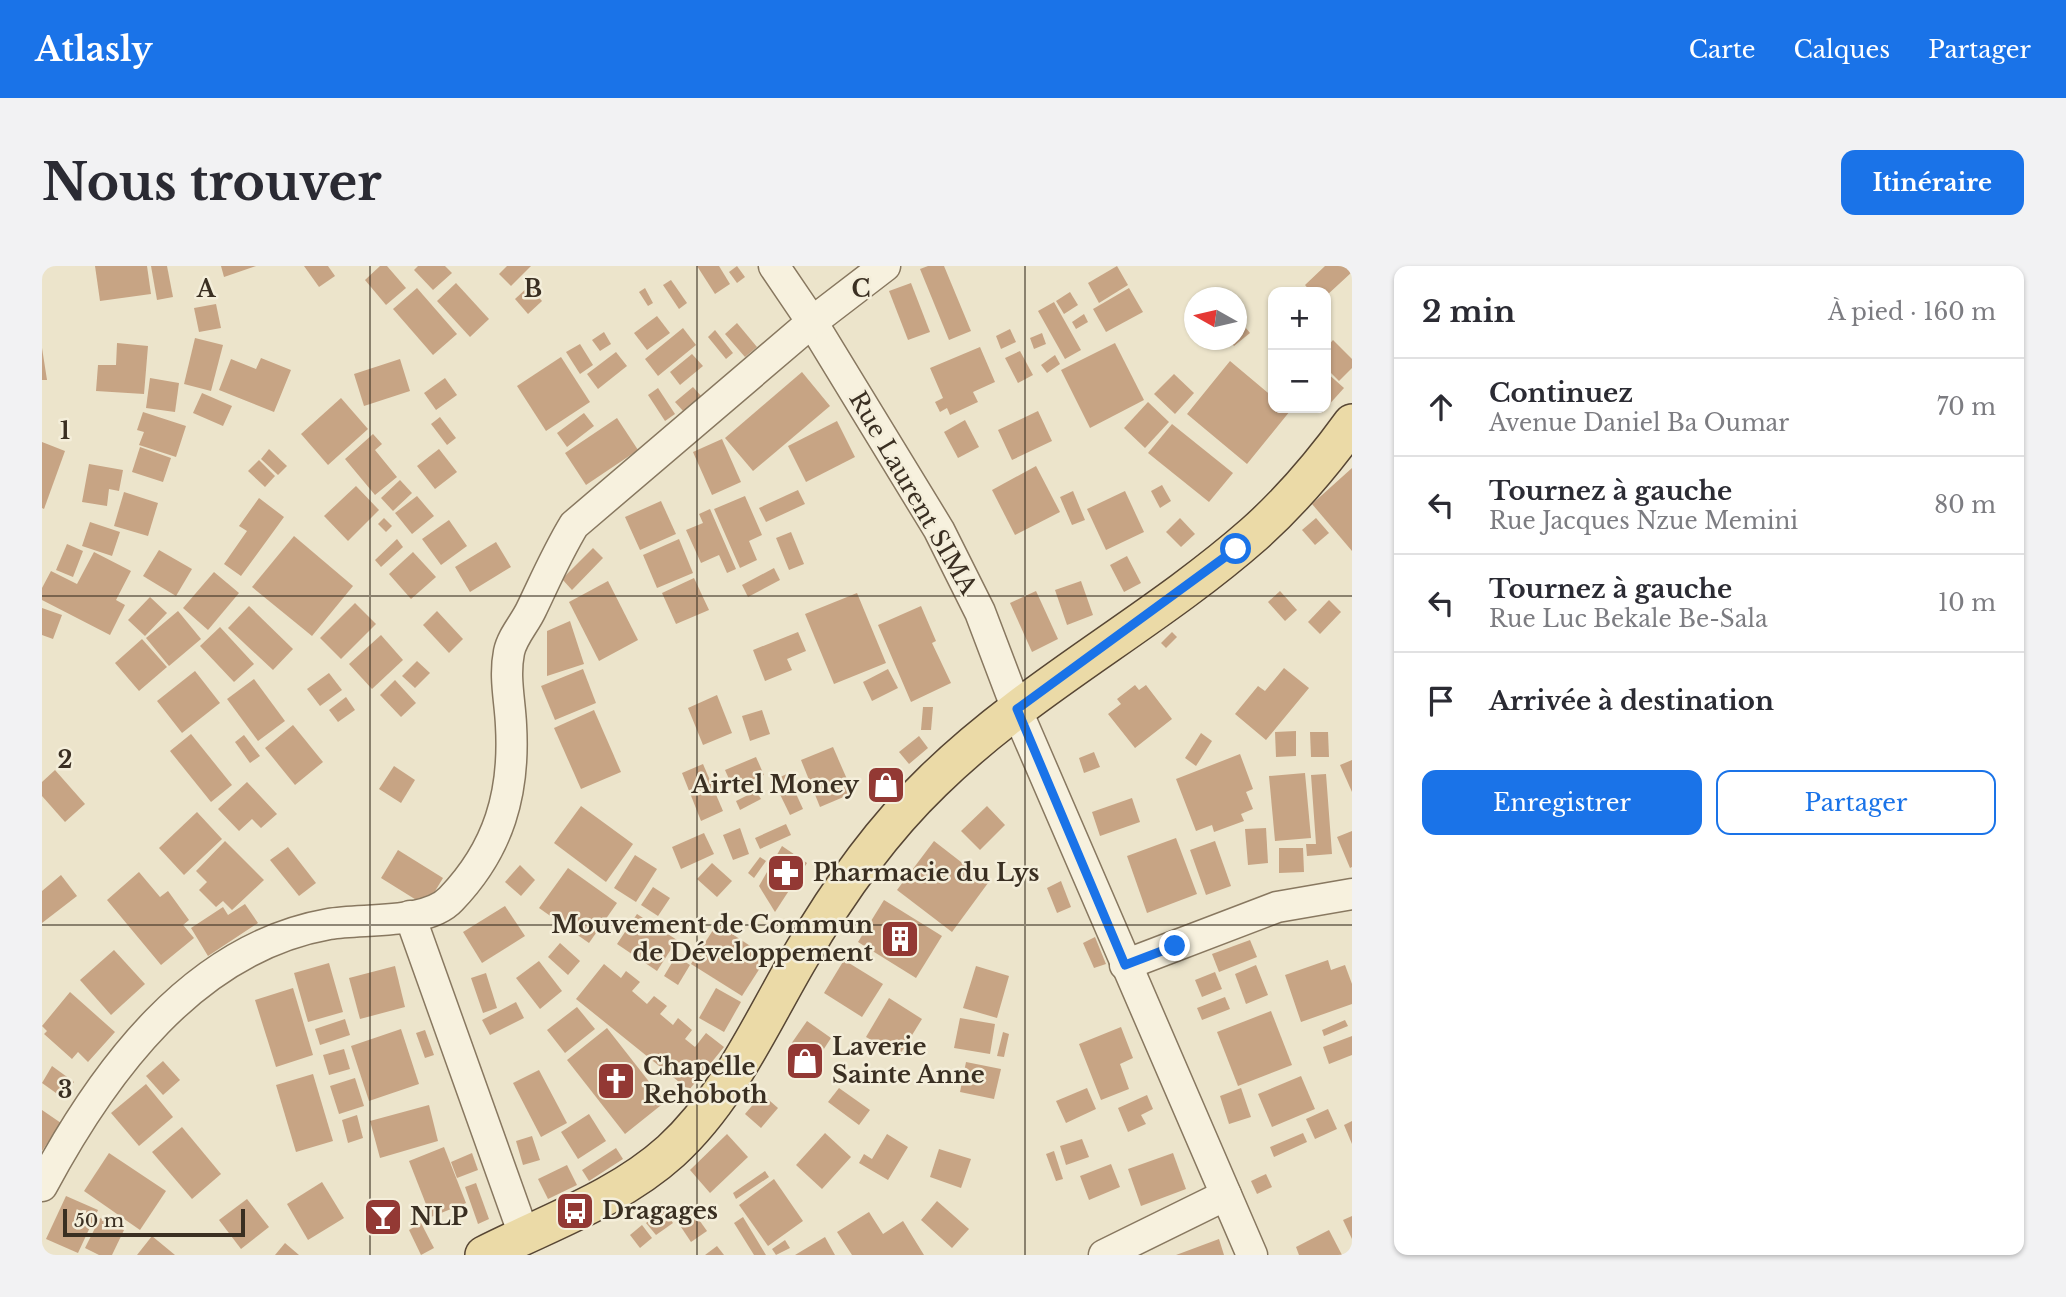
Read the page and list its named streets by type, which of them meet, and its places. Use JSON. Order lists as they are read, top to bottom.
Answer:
{
  "streets": {
    "street": ["Rue Laurent SIMA"]
  },
  "places": {
    "shop": ["Airtel Money", "Laverie Sainte Anne"],
    "pharmacy": ["Pharmacie du Lys"],
    "building": ["Mouvement de Commun de Développement"],
    "church": ["Chapelle Rehoboth"],
    "bus stop": ["Dragages"],
    "bar": ["NLP"]
  },
  "scale_bar": "50 m",
  "north": "left",
  "page": {
    "header": "Atlasly",
    "nav": ["Carte", "Calques", "Partager"],
    "buttons": [
      "Itinéraire",
      ["Enregistrer", "Partager"]
    ],
    "title": "Nous trouver",
    "heading": ["2 min", "À pied · 160 m"],
    "map_buttons": ["+", "−"],
    "list": [
      ["Continuez", "Avenue Daniel Ba Oumar", "70 m"],
      ["Tournez à gauche", "Rue Jacques Nzue Memini", "80 m"],
      ["Tournez à gauche", "Rue Luc Bekale Be-Sala", "10 m"],
      "Arrivée à destination"
    ],
    "scale": "50 m"
  },
  "grid": {
    "columns": ["A", "B", "C"],
    "rows": ["1", "2", "3"]
  }
}
